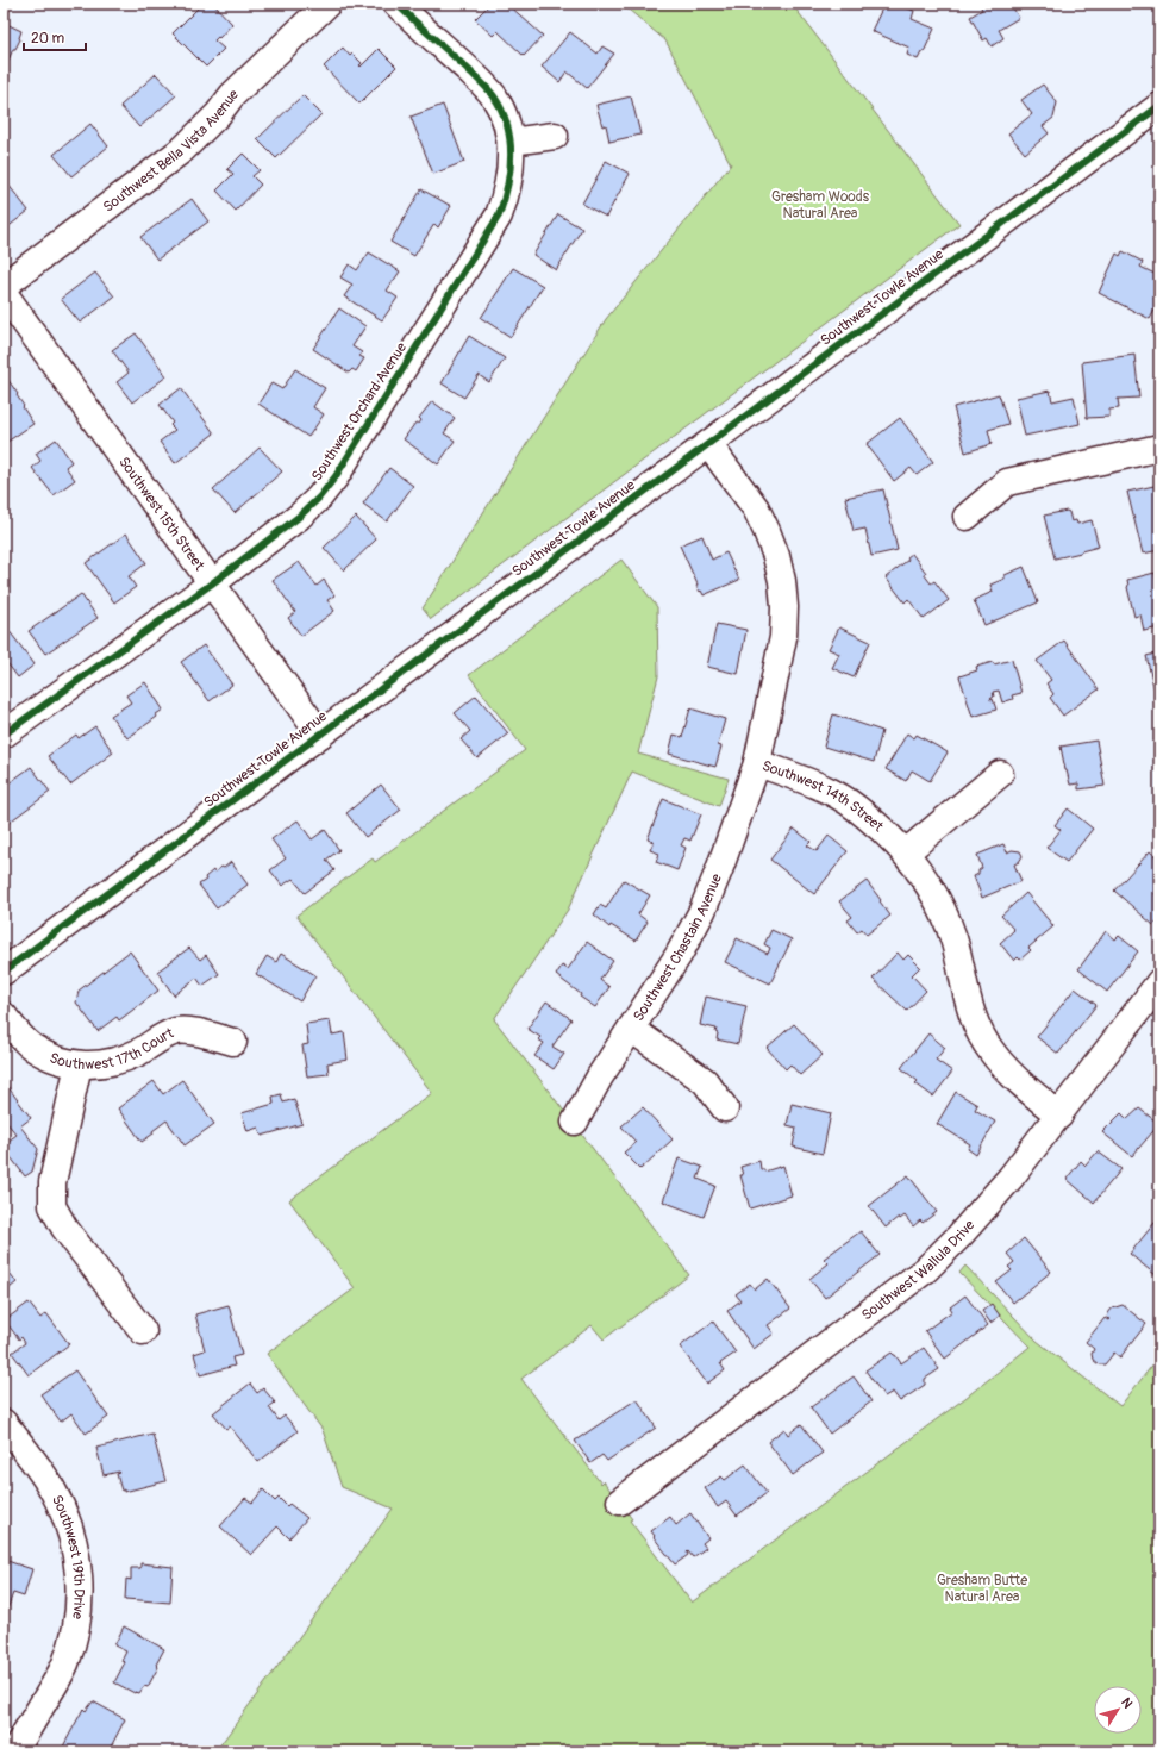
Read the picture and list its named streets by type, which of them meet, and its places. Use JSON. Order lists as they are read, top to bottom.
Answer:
{
  "streets": {
    "street": [
      "Southwest Bella Vista Avenue",
      "Southwest Towle Avenue",
      "Southwest Orchard Avenue",
      "Southwest 15th Street",
      "Southwest 14th Street",
      "Southwest Chastain Avenue",
      "Southwest 17th Court",
      "Southwest Wallula Drive",
      "Southwest 19th Drive"
    ]
  },
  "crossings": [
    ["Southwest Towle Avenue", "Southwest 15th Street"],
    ["Southwest Towle Avenue", "Southwest 14th Street"],
    ["Southwest Orchard Avenue", "Southwest 15th Street"],
    ["Southwest 14th Street", "Southwest Chastain Avenue"],
    ["Southwest 14th Street", "Southwest Wallula Drive"]
  ],
  "parks": ["Gresham Woods Natural Area", "Gresham Butte Natural Area"],
  "scale_bar": "20 m",
  "north": "top right"
}
